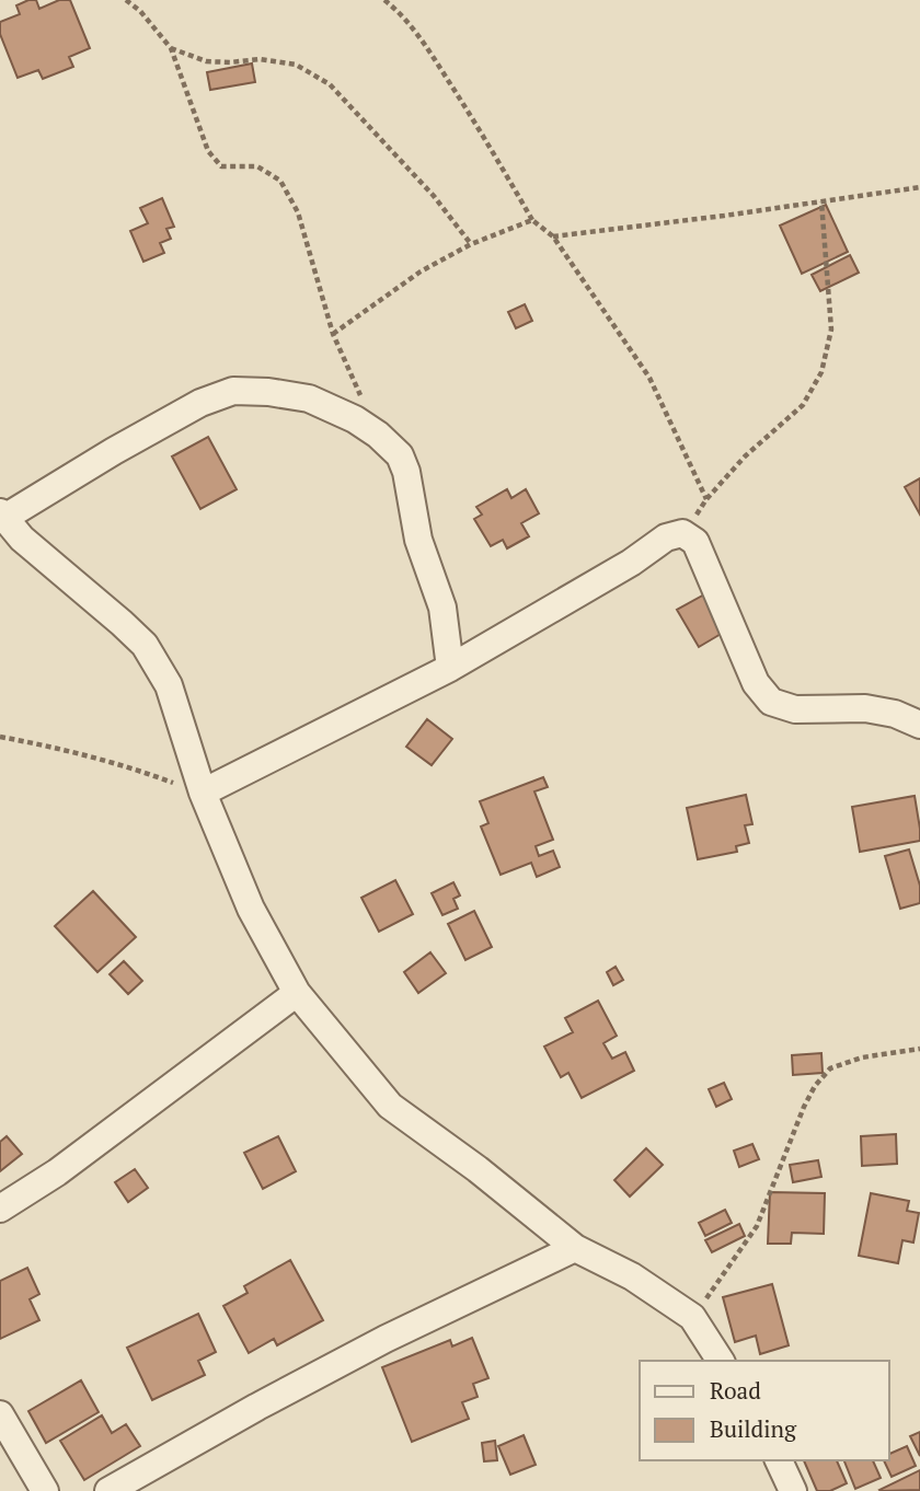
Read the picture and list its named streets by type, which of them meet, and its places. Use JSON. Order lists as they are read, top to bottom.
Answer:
{
  "legend": ["Road", "Building"]
}
